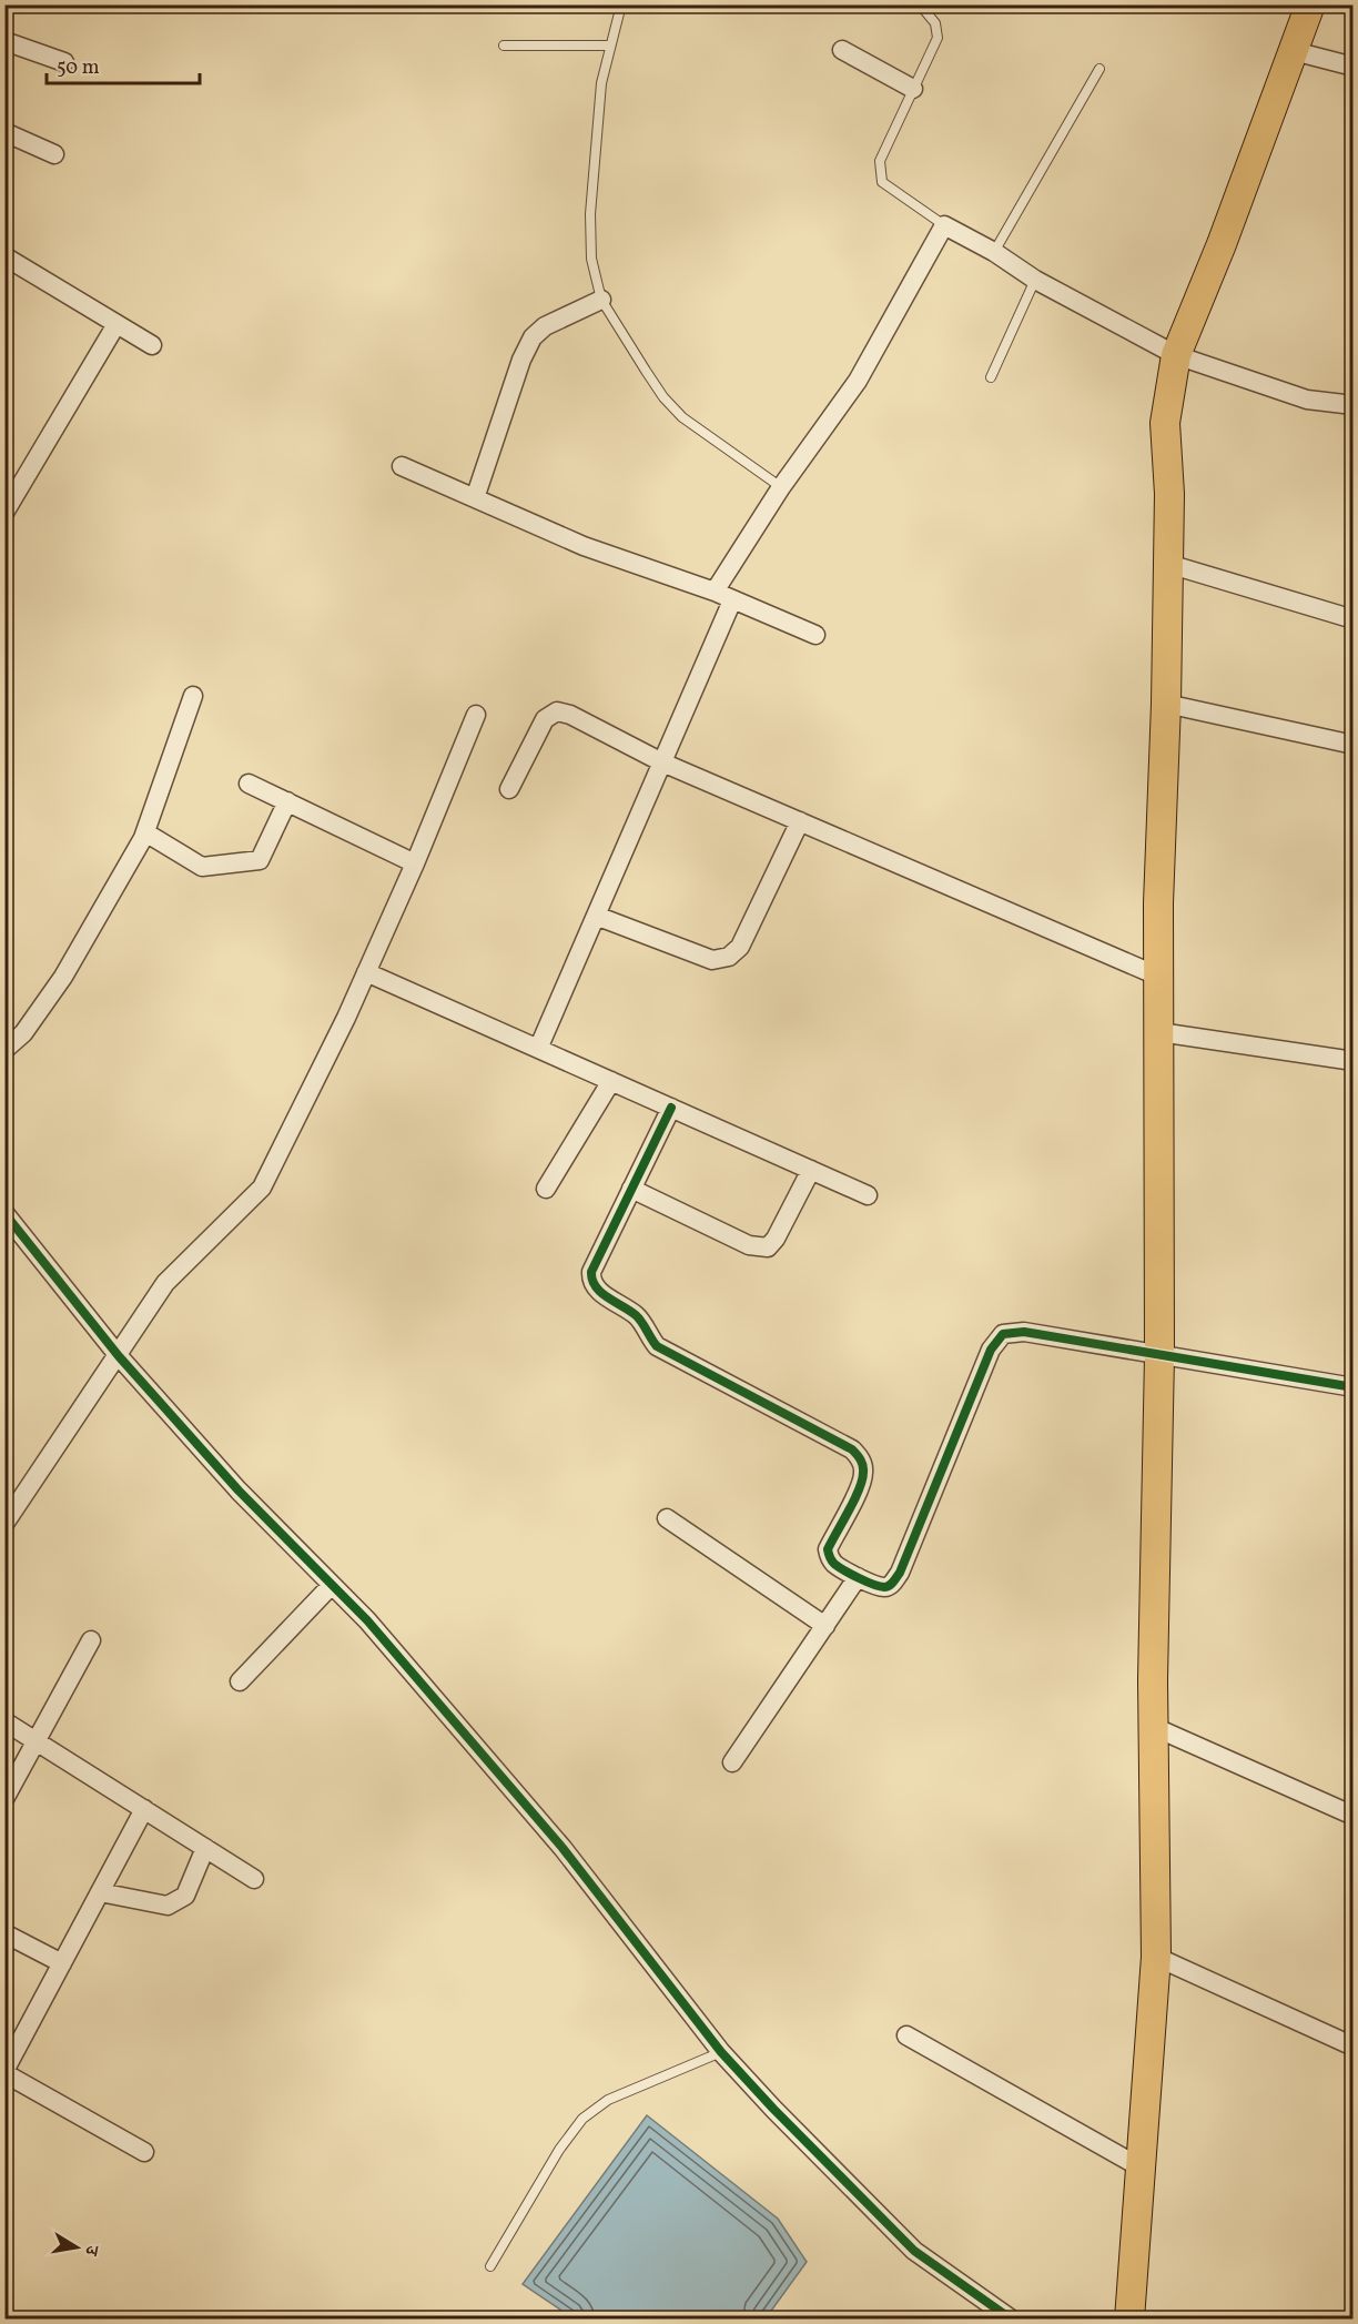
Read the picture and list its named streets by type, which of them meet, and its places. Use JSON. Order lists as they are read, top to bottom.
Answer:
{
  "scale_bar": "50 m",
  "north": "right"
}
